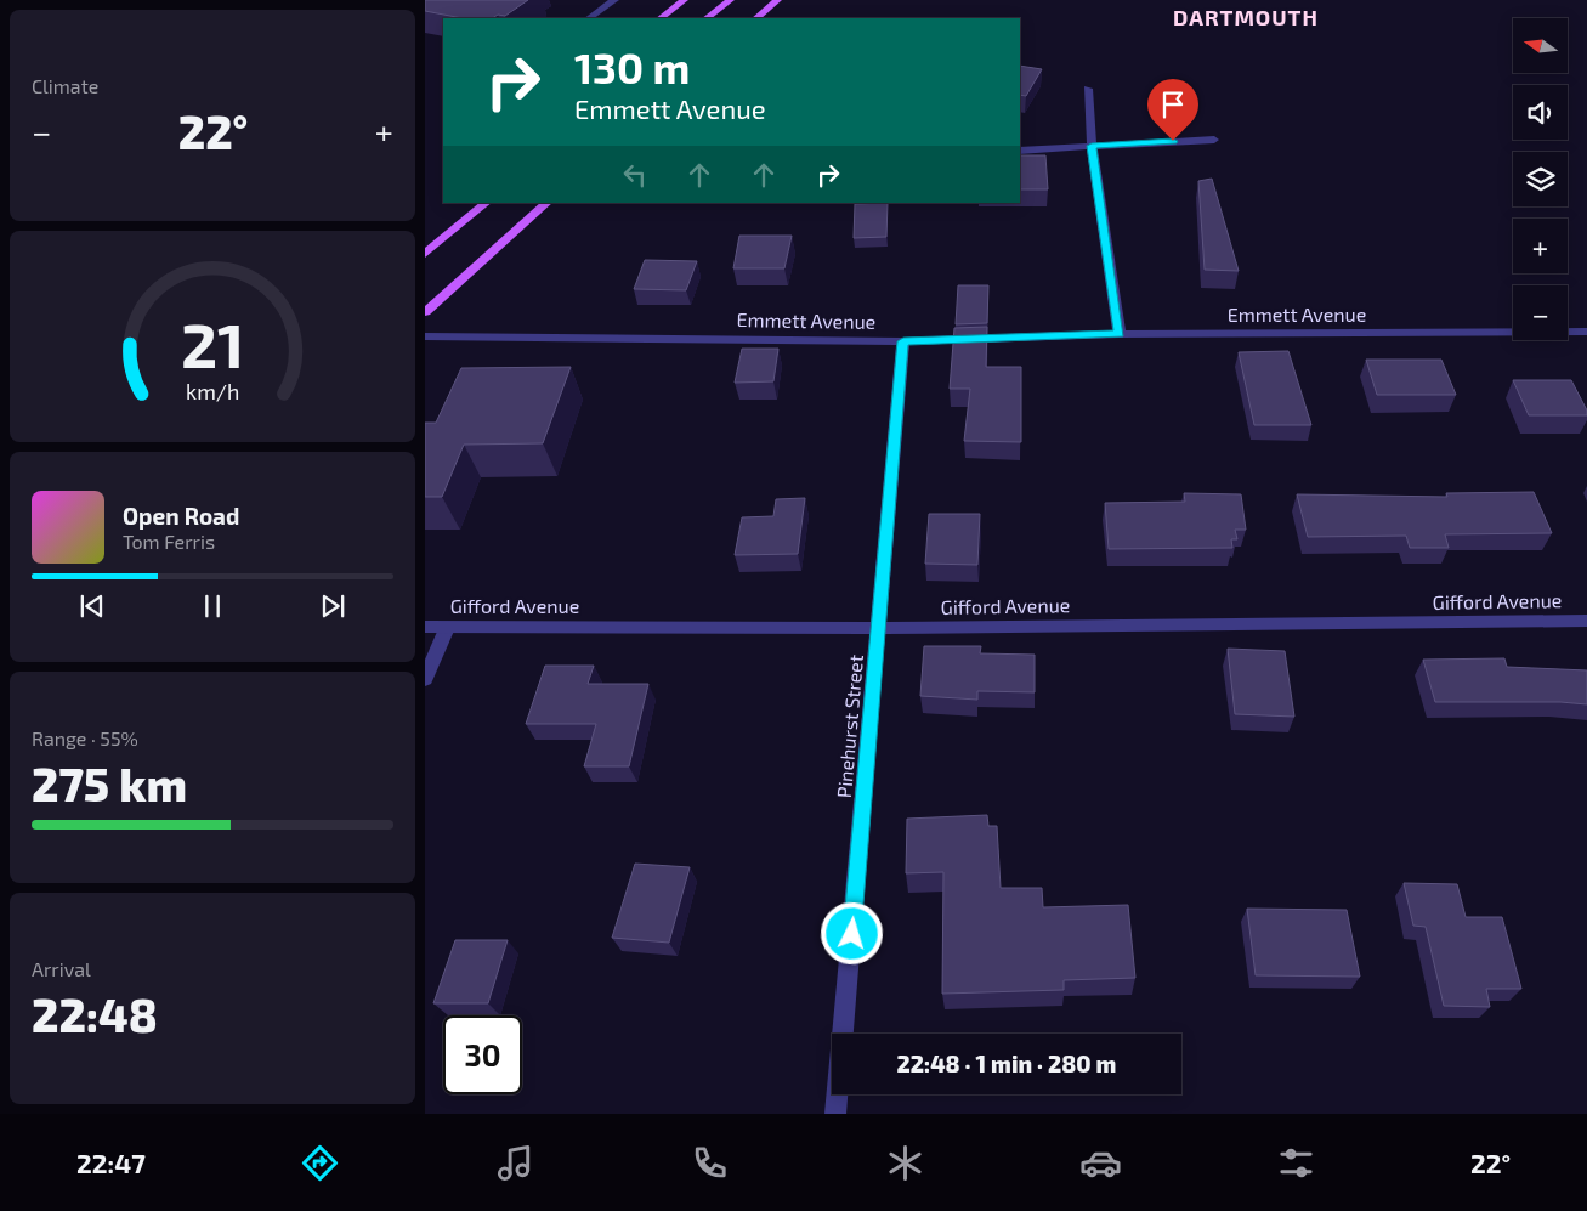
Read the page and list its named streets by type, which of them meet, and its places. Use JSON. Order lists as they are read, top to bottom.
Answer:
{
  "streets": {
    "street": ["Emmett Avenue", "Gifford Avenue", "Pinehurst Street"]
  },
  "crossings": [
    ["Emmett Avenue", "Pinehurst Street"],
    ["Gifford Avenue", "Pinehurst Street"]
  ],
  "districts": ["DARTMOUTH"],
  "north": "left",
  "page": {
    "tile": [
      "Climate",
      ["Range · 55%", "275 km"],
      ["Arrival", "22:48"]
    ],
    "map_buttons": ["+", "−"],
    "turn": ["130 m", "Emmett Avenue"],
    "heat": ["−", "22°", "+"],
    "song": ["Open Road", "Tom Ferris"],
    "limit": "30",
    "trip": "22:48 · 1 min · 280 m",
    "tabs": ["22:47", "22°"],
    "gauge": ["21", "km/h"]
  }
}
